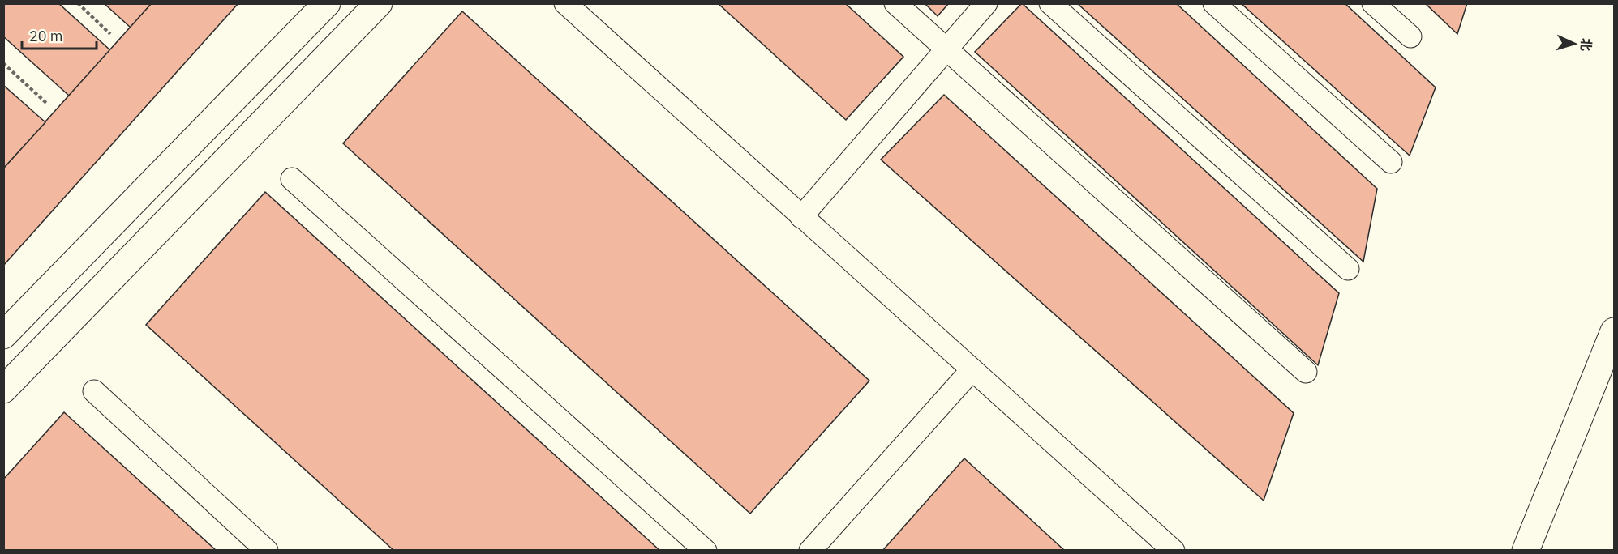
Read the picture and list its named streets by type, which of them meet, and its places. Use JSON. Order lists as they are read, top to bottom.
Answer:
{
  "scale_bar": "20 m",
  "north": "right"
}
